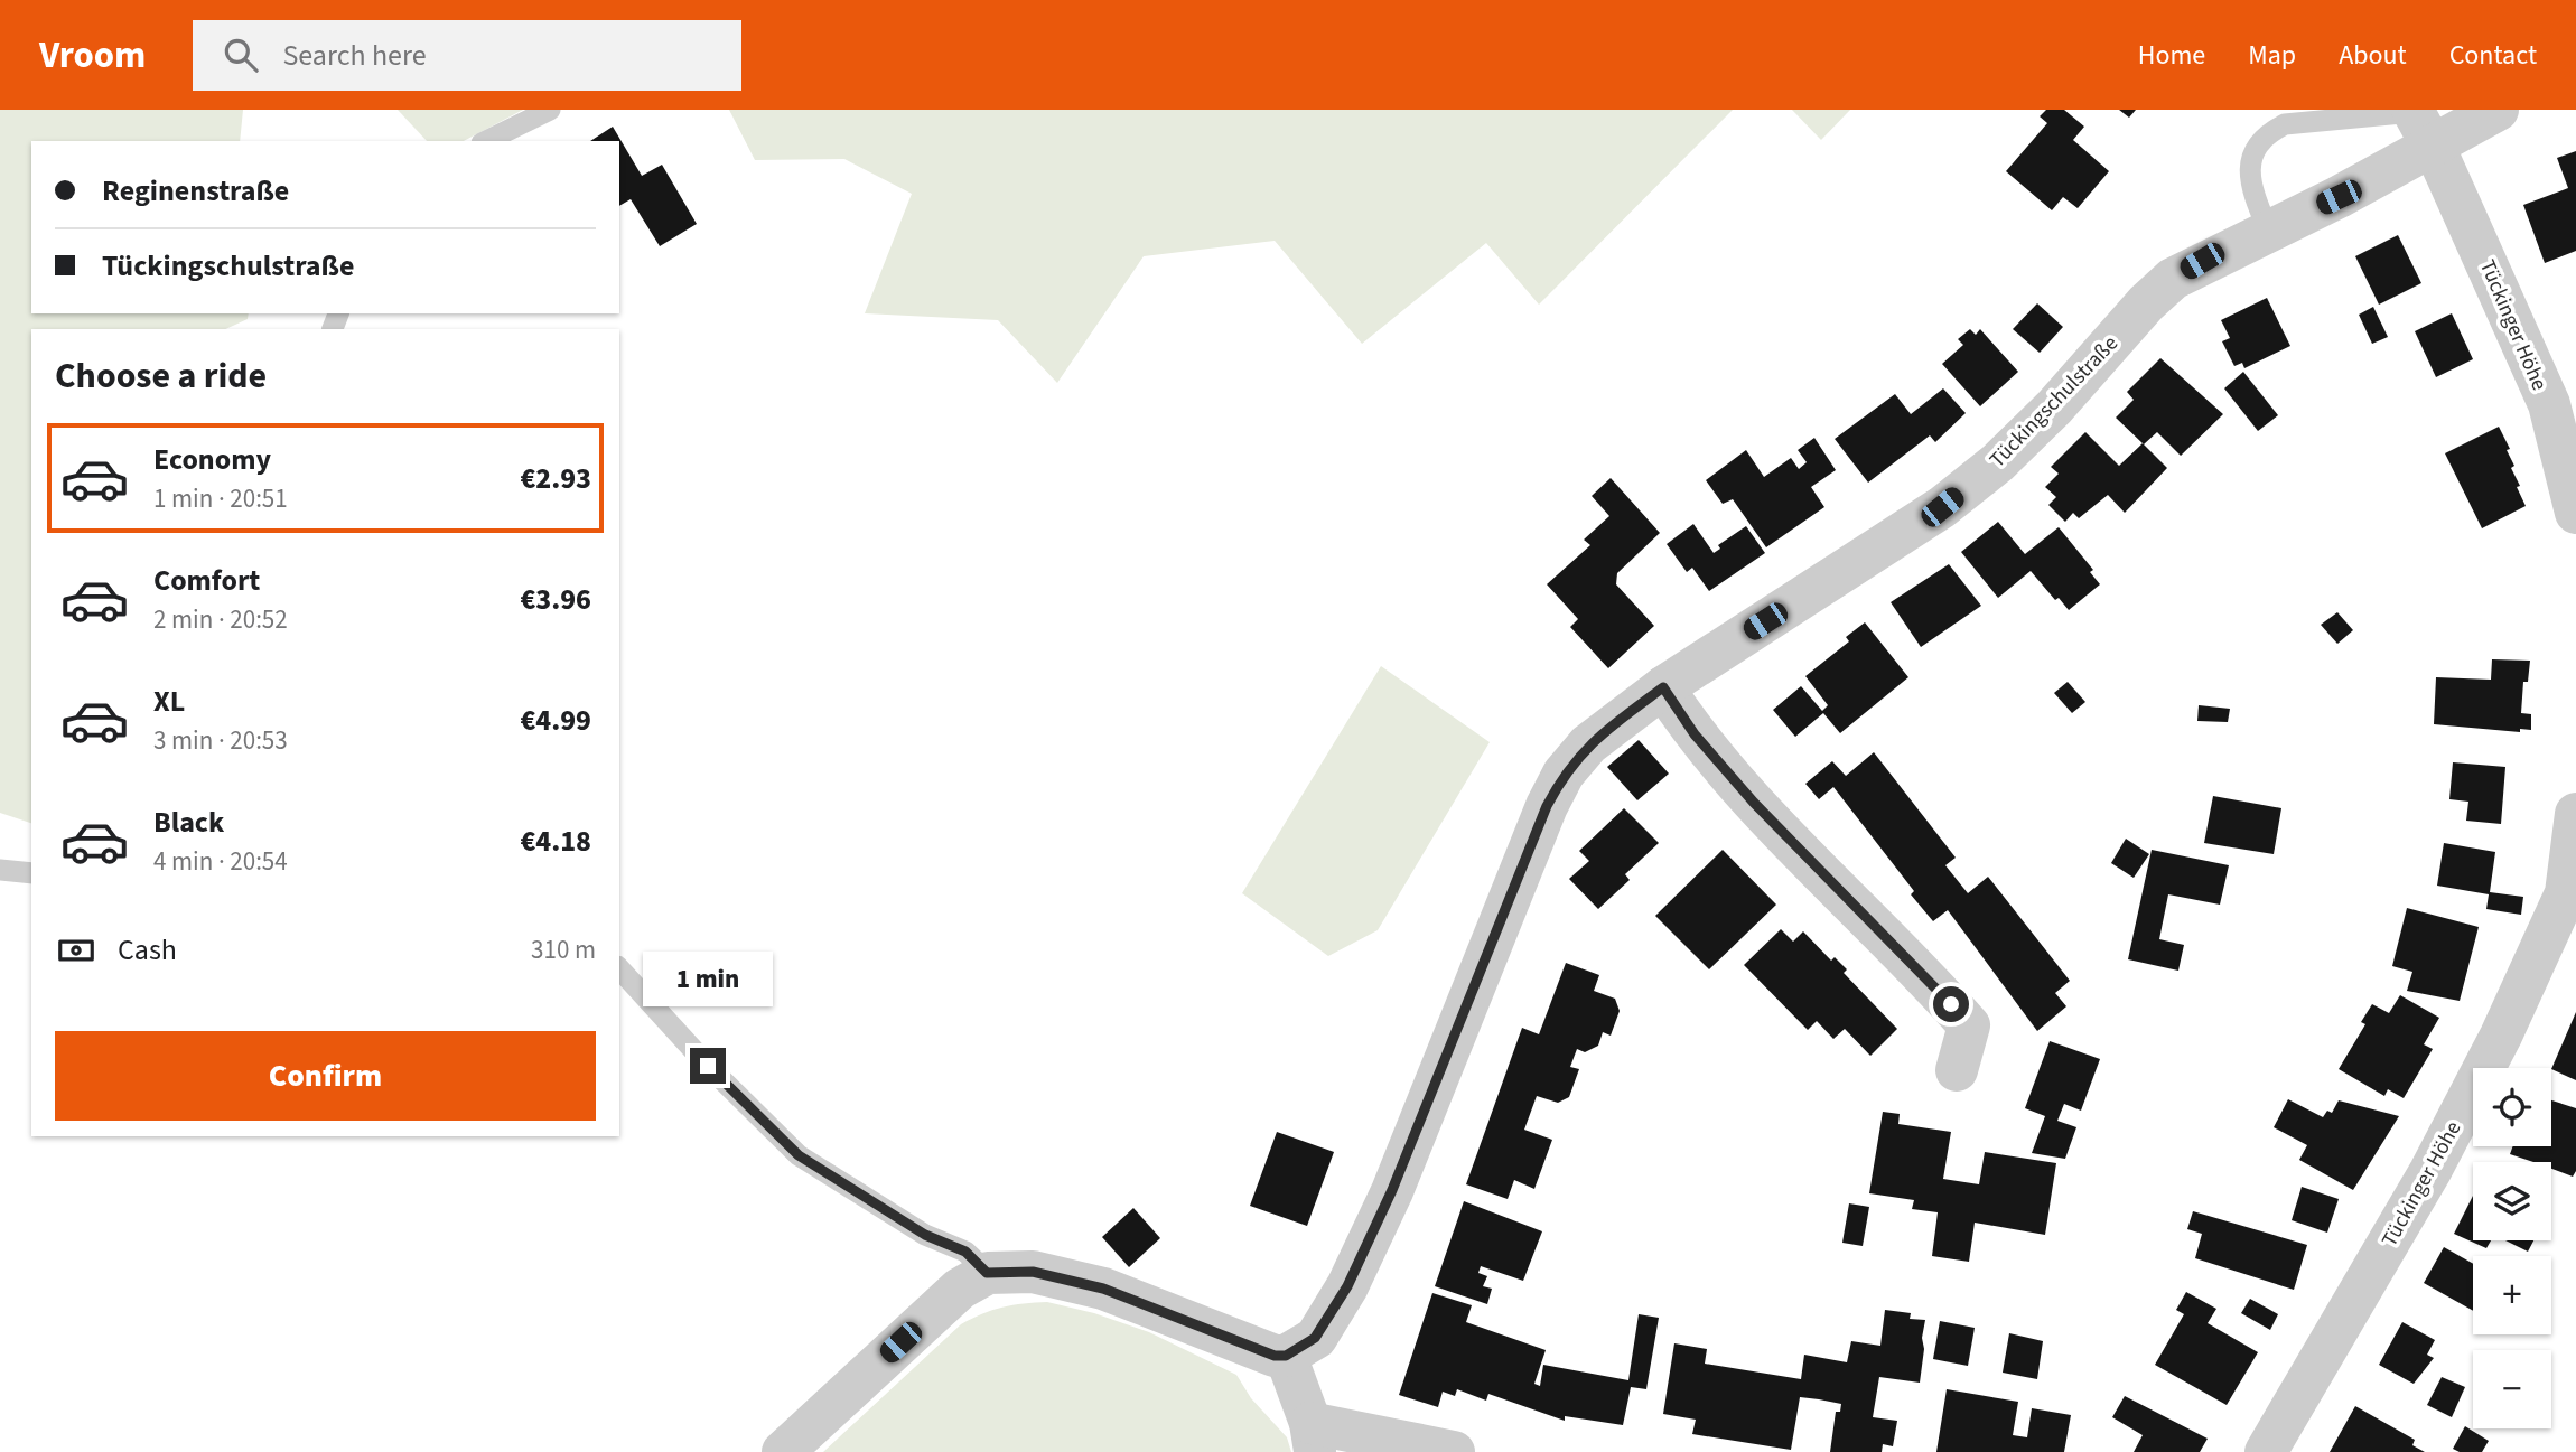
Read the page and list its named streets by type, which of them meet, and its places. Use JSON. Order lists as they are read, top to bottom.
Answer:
{
  "streets": {
    "street": ["Tückinger Höhe", "Tückingschulstraße"]
  },
  "crossings": [
    ["Tückinger Höhe", "Tückingschulstraße"]
  ],
  "page": {
    "header": "Vroom",
    "search": "Search here",
    "nav": [
      "Home",
      "Map",
      "About",
      "Contact"
    ],
    "banner": ["Reginenstraße", "Tückingschulstraße"],
    "heading": "Choose a ride",
    "list": [
      {
        "name": "Economy",
        "note": "1 min · 20:51",
        "value": "€2.93"
      },
      {
        "name": "Comfort",
        "note": "2 min · 20:52",
        "value": "€3.96"
      },
      {
        "name": "XL",
        "note": "3 min · 20:53",
        "value": "€4.99"
      },
      {
        "name": "Black",
        "note": "4 min · 20:54",
        "value": "€4.18"
      }
    ],
    "pay": ["Cash", "310 m"],
    "bubble": "1 min",
    "buttons": "Confirm",
    "map_buttons": ["+", "−"]
  }
}
